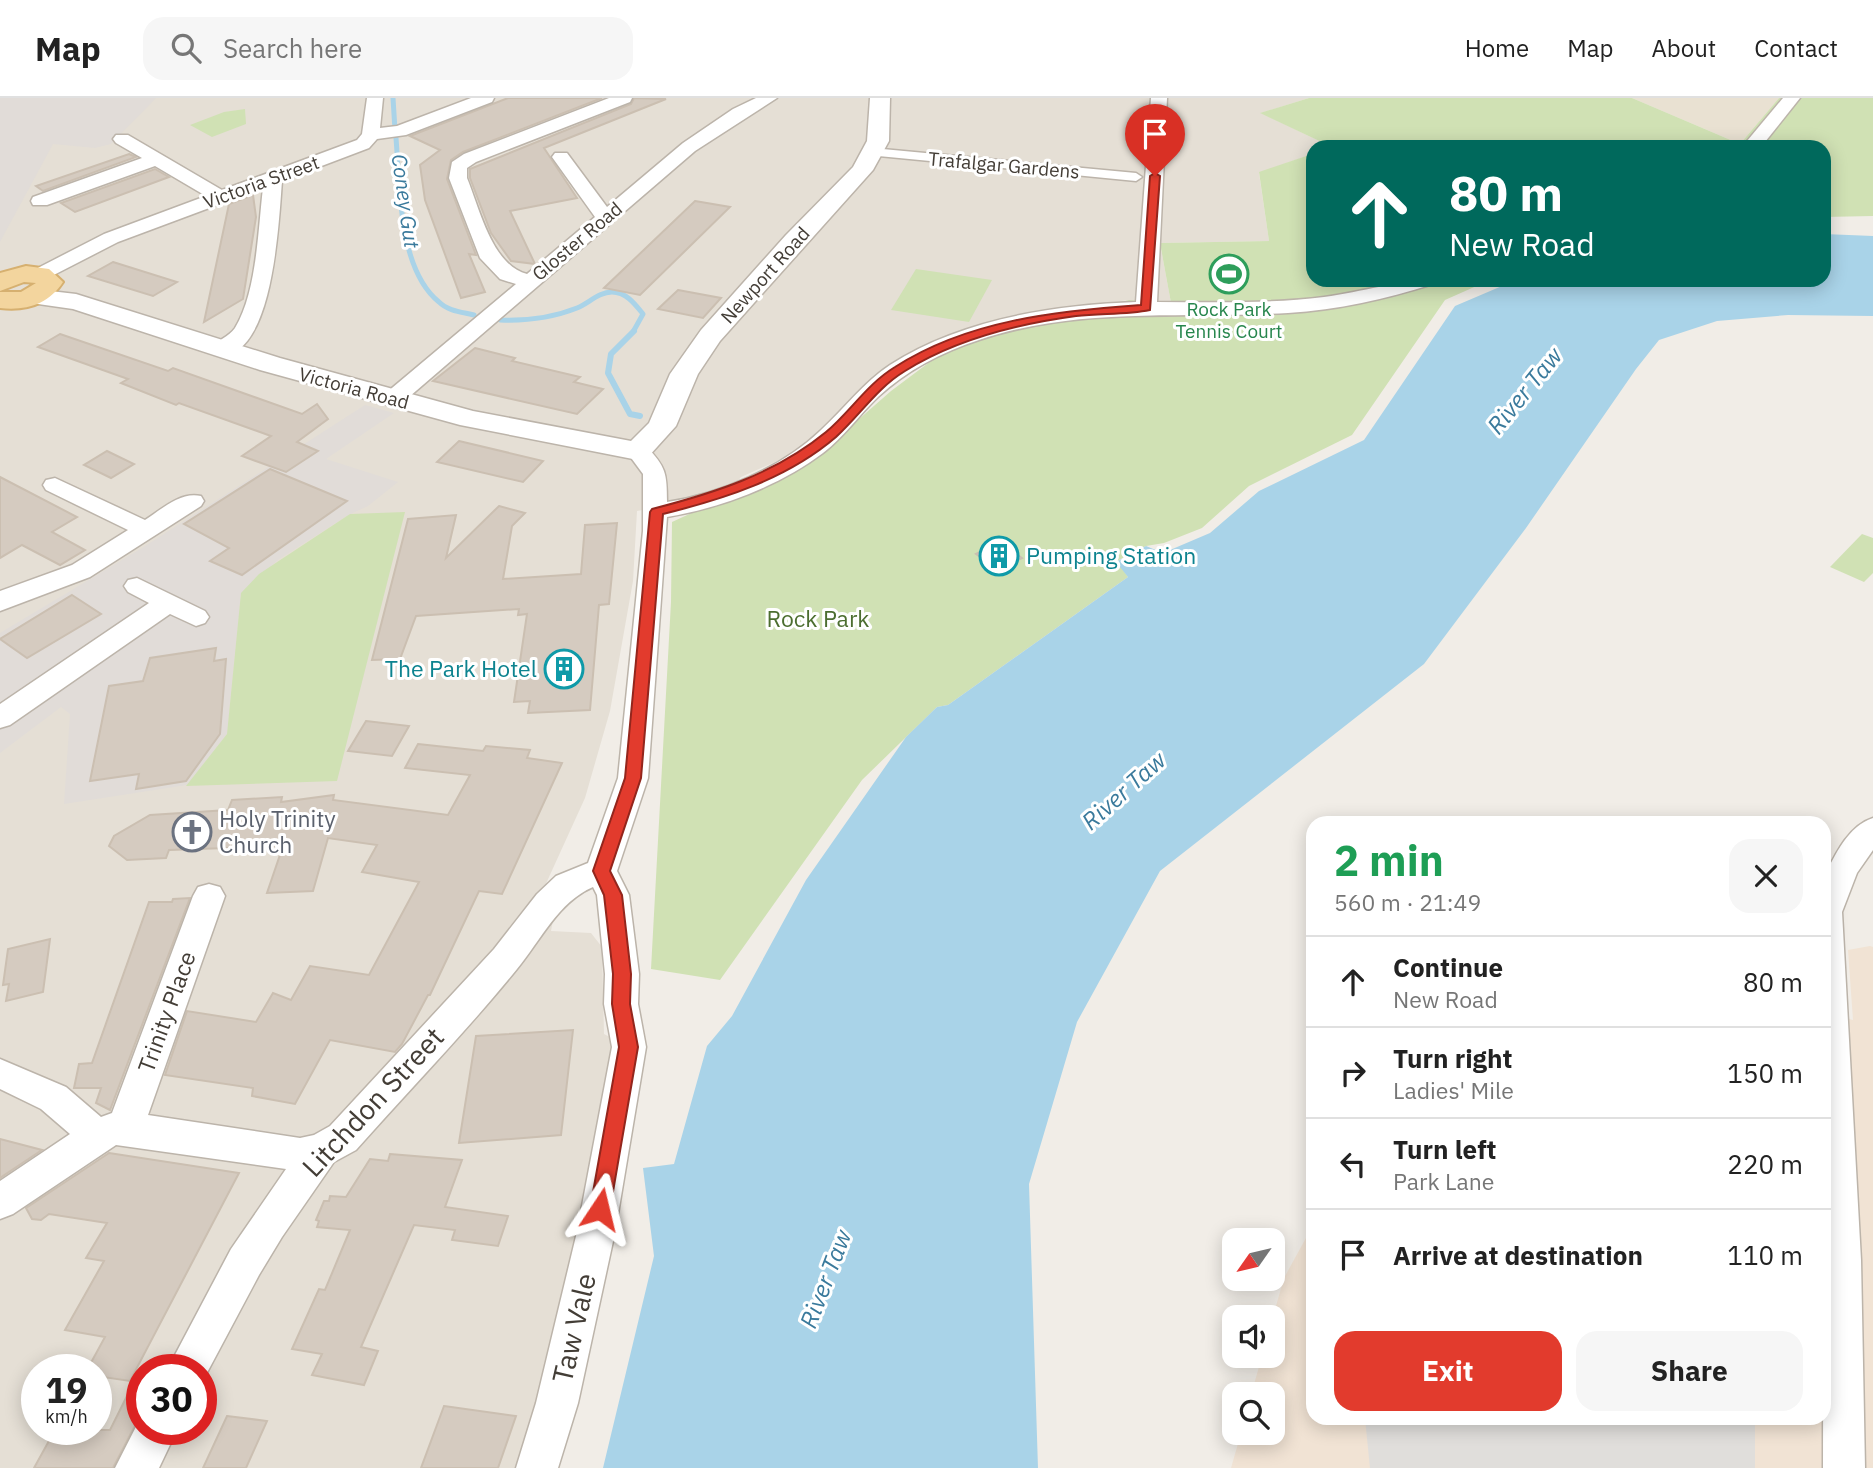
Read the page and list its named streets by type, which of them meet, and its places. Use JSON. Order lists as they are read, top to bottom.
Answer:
{
  "streets": {
    "street": [
      "Trafalgar Gardens",
      "Victoria Street",
      "Gloster Road",
      "Newport Road",
      "Victoria Road",
      "Trinity Place",
      "Litchdon Street",
      "Taw Vale"
    ]
  },
  "crossings": [
    ["Trafalgar Gardens", "Newport Road"],
    ["Victoria Street", "Victoria Road"],
    ["Gloster Road", "Victoria Road"],
    ["Newport Road", "Victoria Road"],
    ["Litchdon Street", "Taw Vale"]
  ],
  "water": ["Coney Gut", "River Taw"],
  "parks": ["Rock Park"],
  "places": {
    "sports": ["Rock Park Tennis Court"],
    "building": ["Pumping Station", "The Park Hotel"],
    "church": ["Holy Trinity Church"]
  },
  "north": "bottom left",
  "page": {
    "header": "Map",
    "search": "Search here",
    "nav": [
      "Home",
      "Map",
      "About",
      "Contact"
    ],
    "turn": ["80 m", "New Road"],
    "heading": ["2 min", "560 m · 21:49"],
    "list": [
      {
        "name": "Continue",
        "note": "New Road",
        "value": "80 m"
      },
      {
        "name": "Turn right",
        "note": "Ladies' Mile",
        "value": "150 m"
      },
      {
        "name": "Turn left",
        "note": "Park Lane",
        "value": "220 m"
      },
      {
        "name": "Arrive at destination",
        "value": "110 m"
      }
    ],
    "buttons": ["Exit", "Share"],
    "speed": "19 km/h",
    "limit": "30"
  }
}
